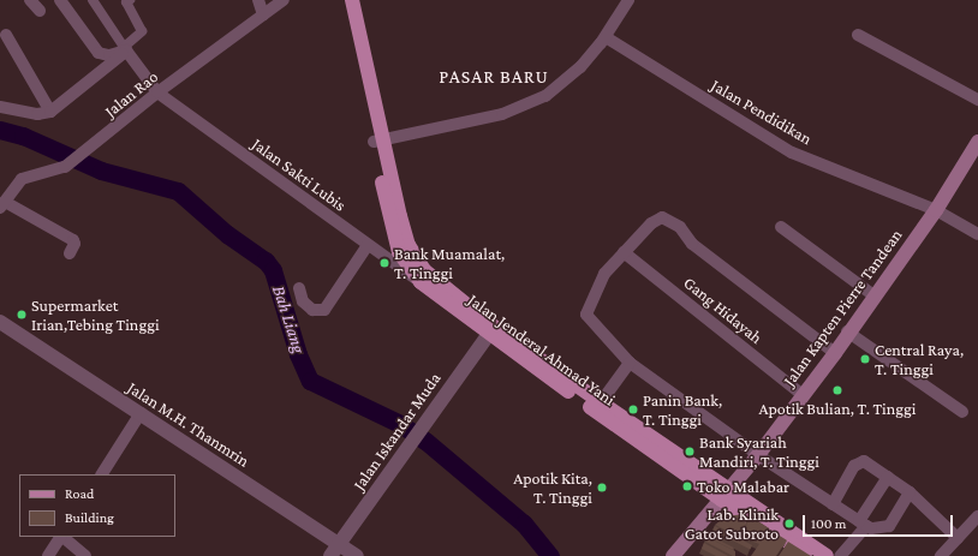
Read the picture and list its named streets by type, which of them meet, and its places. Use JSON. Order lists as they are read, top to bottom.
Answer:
{
  "streets": {
    "main road": ["Jalan Kapten Pierre Tandean", "Jalan Jenderal Ahmad Yani"],
    "street": [
      "Jalan Rao",
      "Jalan Pendidikan",
      "Jalan Sakti Lubis",
      "Gang Hidayah",
      "Jalan M.H. Thanmrin",
      "Jalan Iskandar Muda"
    ]
  },
  "crossings": [
    ["Jalan Rao", "Jalan Sakti Lubis"],
    ["Jalan Pendidikan", "Jalan Kapten Pierre Tandean"],
    ["Jalan Sakti Lubis", "Jalan Jenderal Ahmad Yani"],
    ["Jalan Kapten Pierre Tandean", "Gang Hidayah"],
    ["Jalan Kapten Pierre Tandean", "Jalan Jenderal Ahmad Yani"],
    ["Jalan Jenderal Ahmad Yani", "Jalan Iskandar Muda"],
    ["Jalan M.H. Thanmrin", "Jalan Iskandar Muda"]
  ],
  "districts": ["PASAR BARU"],
  "water": ["Bah Liang"],
  "places": [
    "Bank Muamalat, T. Tinggi",
    "Supermarket Irian,Tebing Tinggi",
    "Central Raya, T. Tinggi",
    "Apotik Bulian, T. Tinggi",
    "Panin Bank, T. Tinggi",
    "Bank Syariah Mandiri, T. Tinggi",
    "Toko Malabar",
    "Apotik Kita, T. Tinggi",
    "Lab. Klinik Gatot Subroto"
  ],
  "legend": ["Road", "Building"],
  "scale_bar": "100 m"
}
